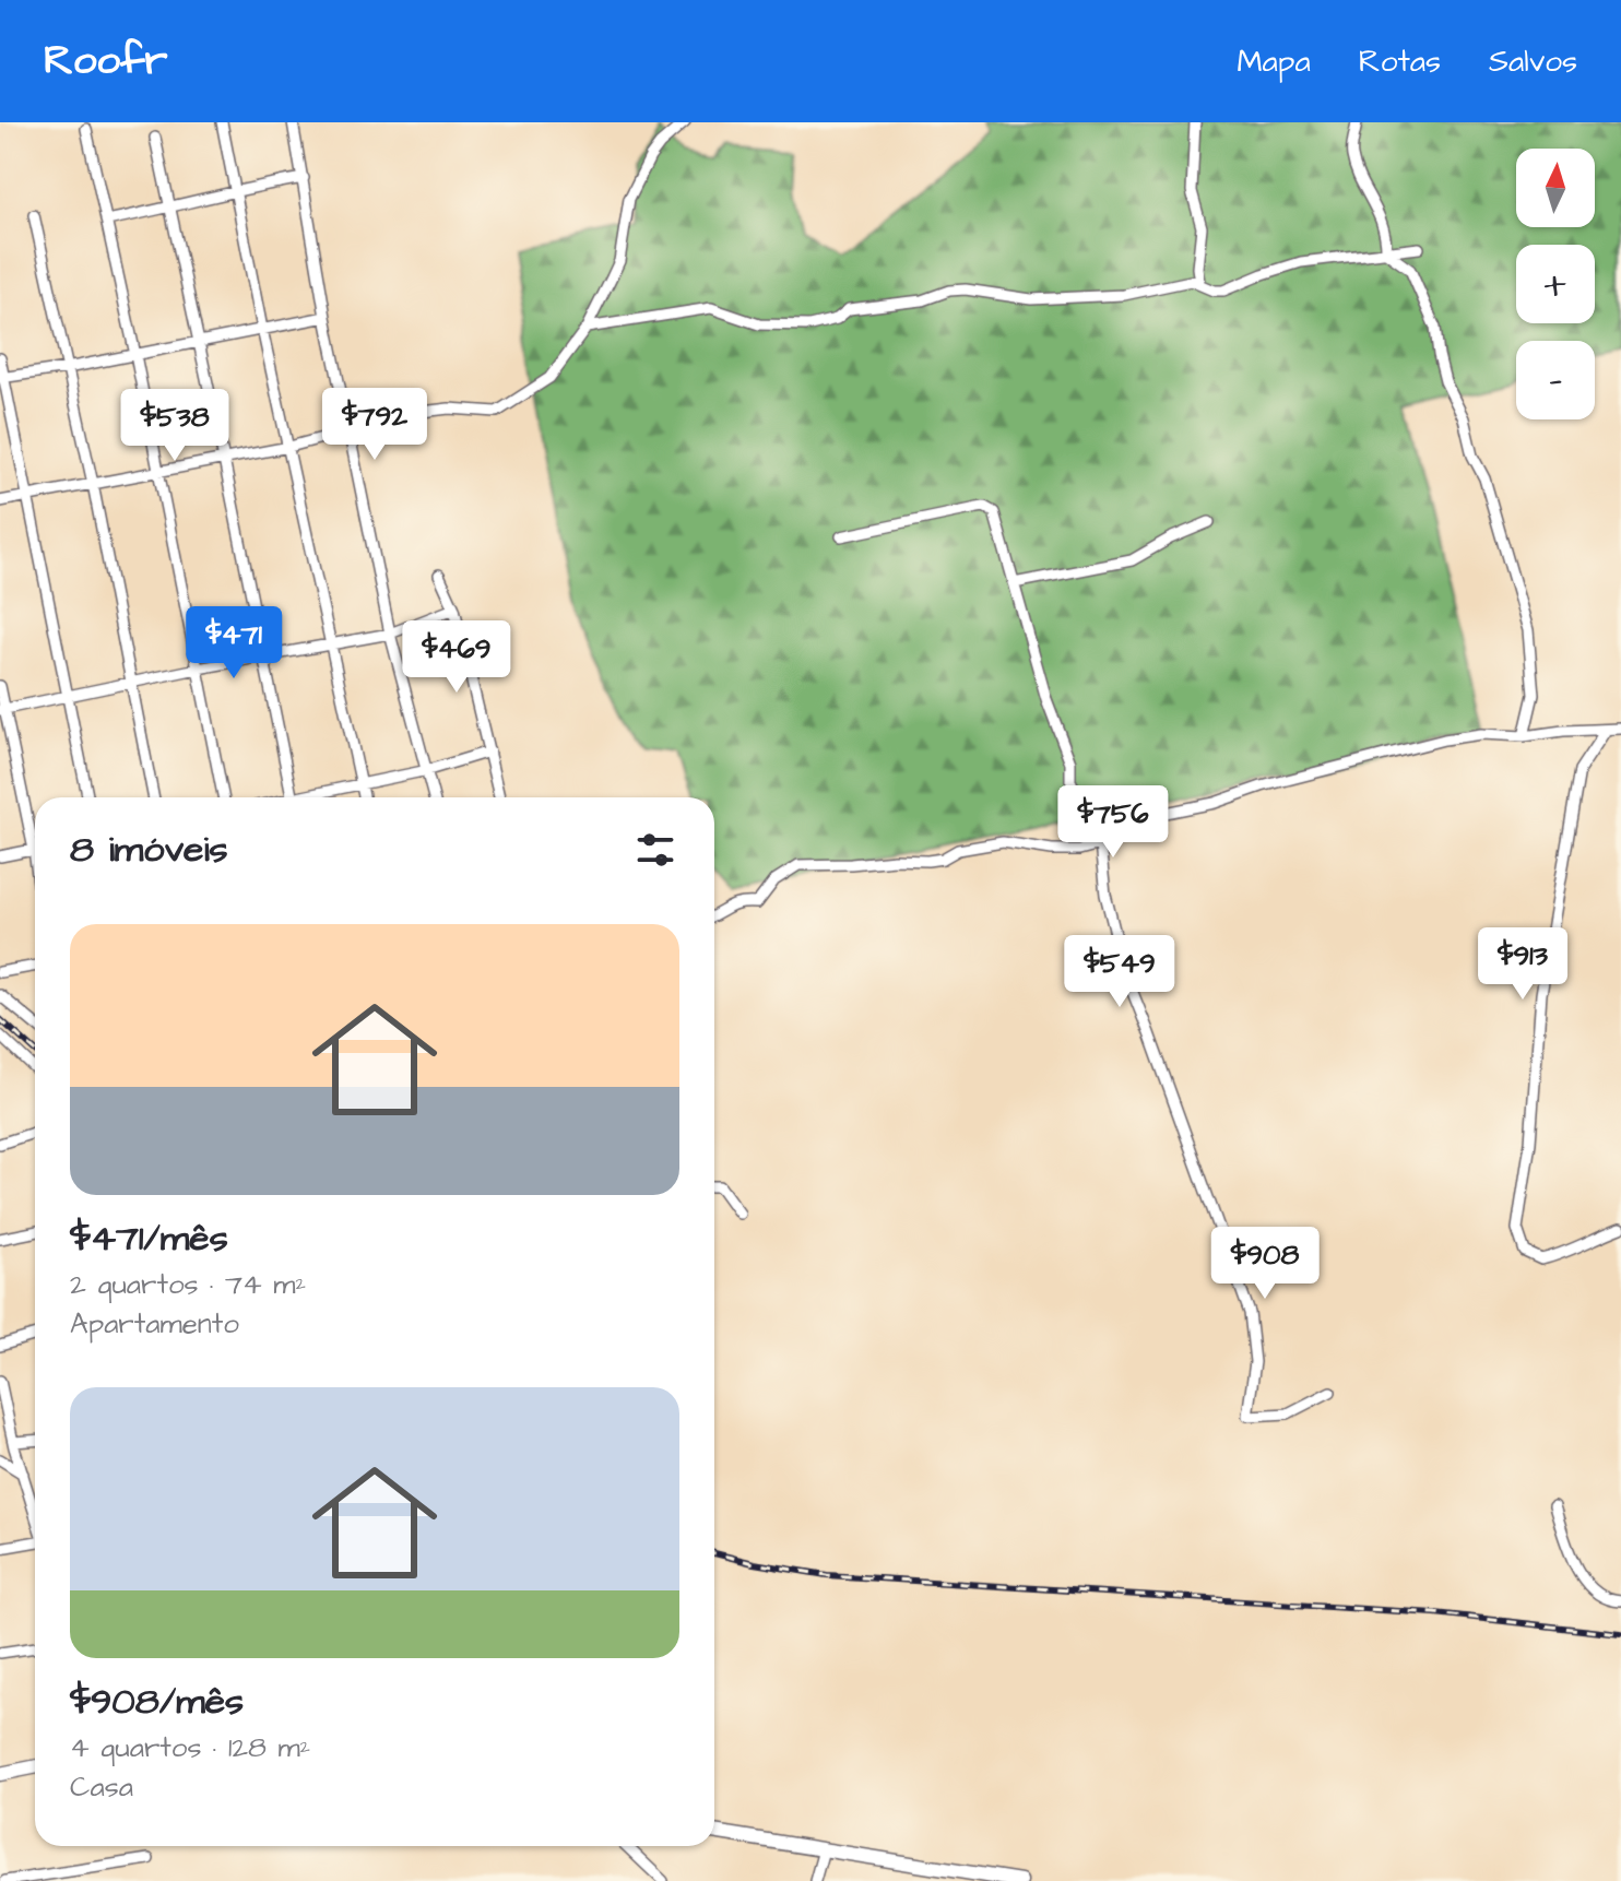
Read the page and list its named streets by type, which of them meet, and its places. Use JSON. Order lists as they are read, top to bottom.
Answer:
{
  "north": "top",
  "page": {
    "header": "Roofr",
    "nav": ["Mapa", "Rotas", "Salvos"],
    "map_buttons": ["+", "−"],
    "price": [
      "$792",
      "$538",
      "$471",
      "$469",
      "$756",
      "$913",
      "$549",
      "$908"
    ],
    "heading": "8 imóveis",
    "list": [
      {
        "name": "$471/mês",
        "note": "2 quartos · 74 m² · Apartamento"
      },
      {
        "name": "$908/mês",
        "note": "4 quartos · 128 m² · Casa"
      }
    ]
  }
}
